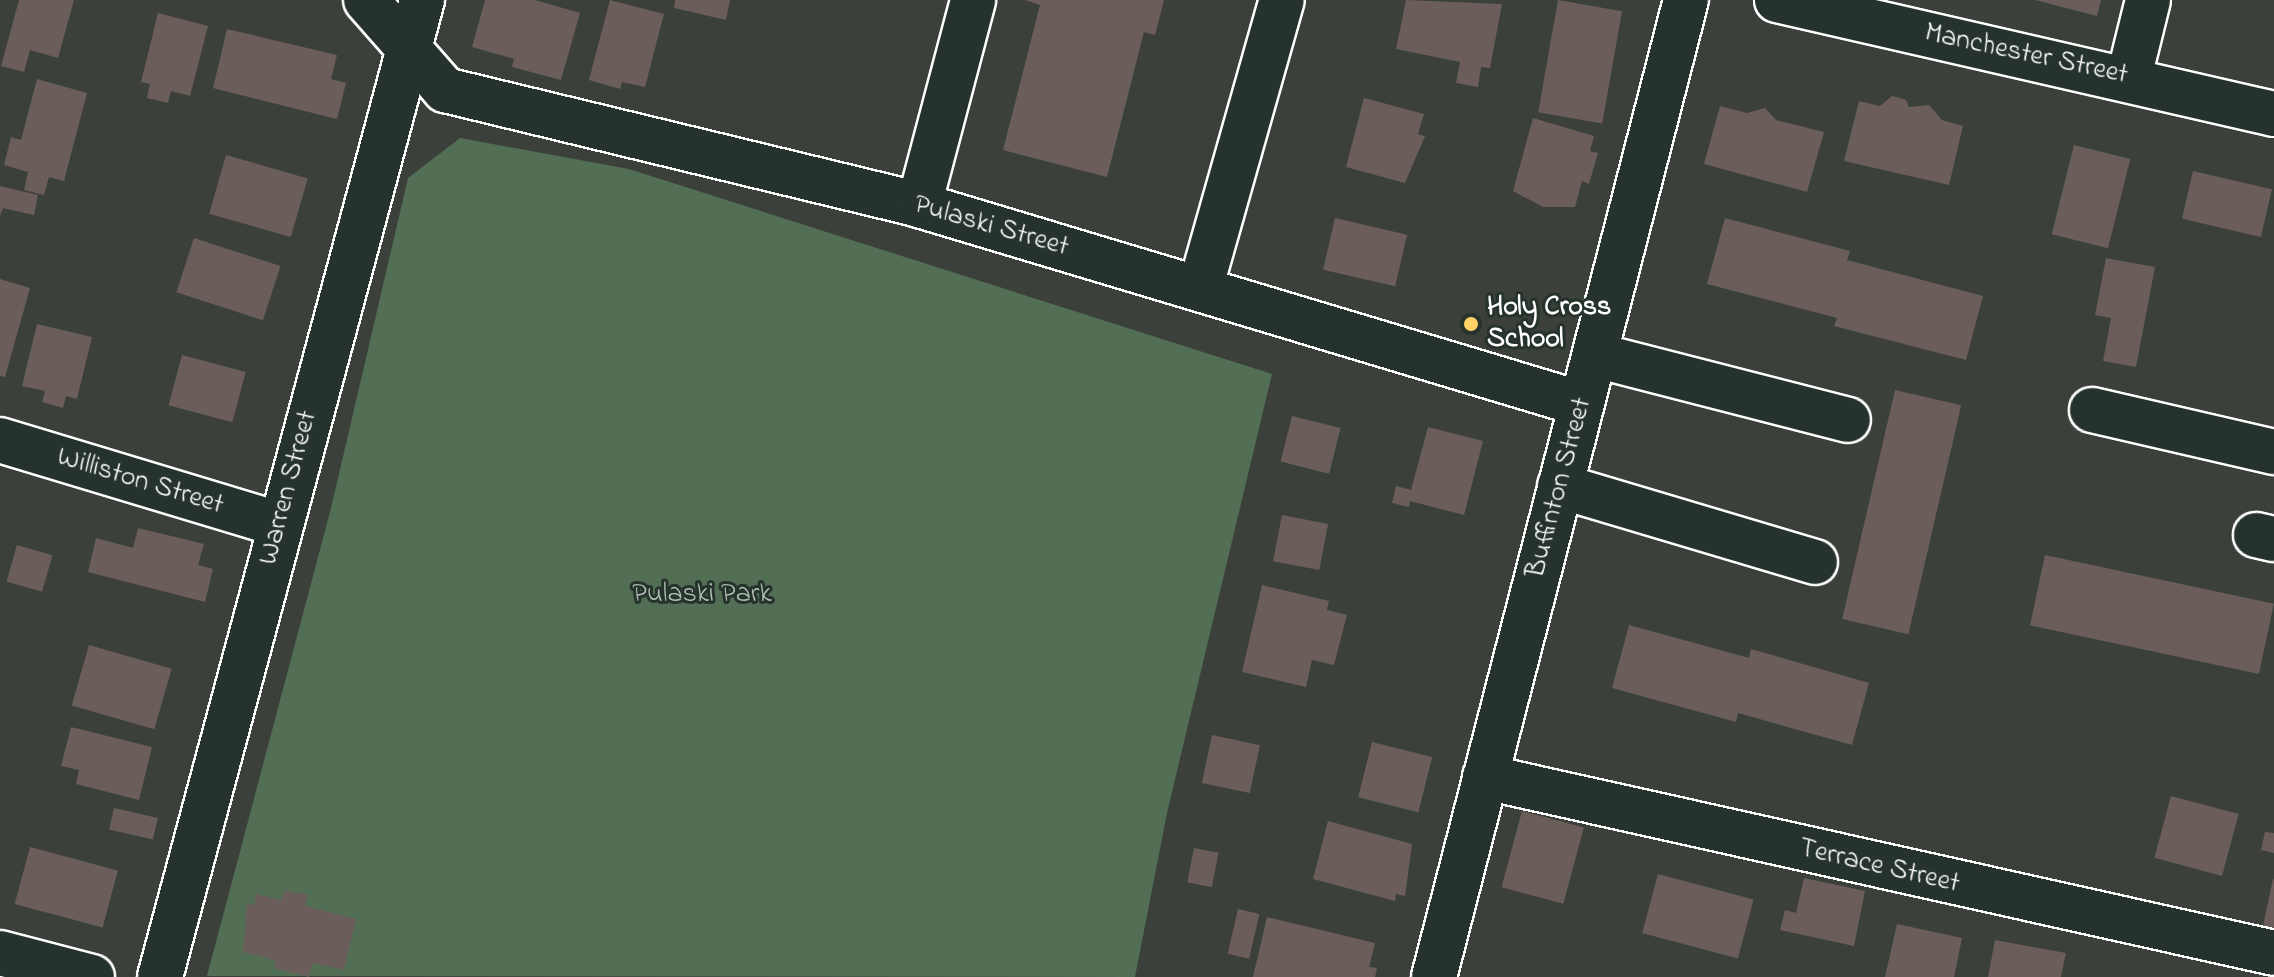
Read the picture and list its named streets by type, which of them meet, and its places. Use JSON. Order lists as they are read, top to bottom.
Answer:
{
  "streets": {
    "street": [
      "Manchester Street",
      "Pulaski Street",
      "Williston Street",
      "Warren Street",
      "Buffinton Street",
      "Terrace Street"
    ]
  },
  "crossings": [
    ["Pulaski Street", "Warren Street"],
    ["Pulaski Street", "Buffinton Street"],
    ["Williston Street", "Warren Street"],
    ["Buffinton Street", "Terrace Street"]
  ],
  "parks": ["Pulaski Park"],
  "places": ["Holy Cross School"]
}
